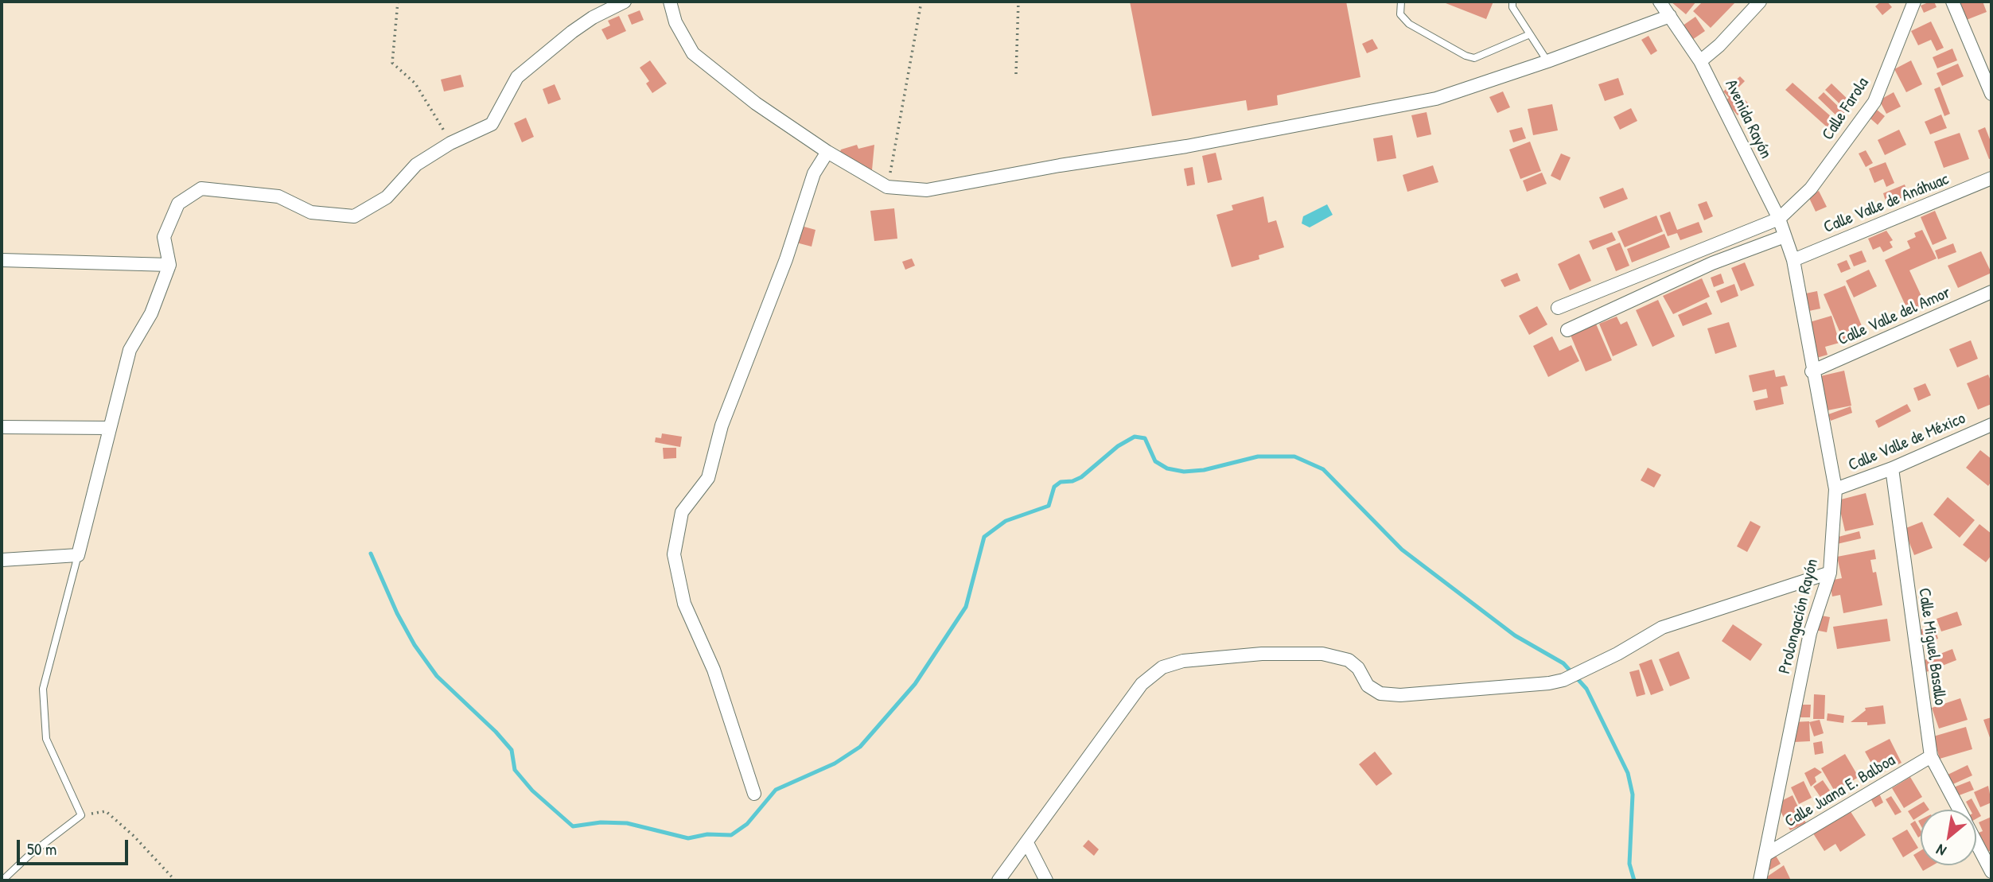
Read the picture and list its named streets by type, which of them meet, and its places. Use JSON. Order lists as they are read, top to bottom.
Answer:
{
  "streets": {
    "street": [
      "Calle Farola",
      "Avenida Rayón",
      "Calle Valle de Anáhuac",
      "Calle Valle del Amor",
      "Calle Valle de México",
      "Prolongación Rayón",
      "Calle Miguel Basallo",
      "Calle Juana E. Balboa"
    ]
  },
  "crossings": [
    ["Calle Farola", "Avenida Rayón"],
    ["Avenida Rayón", "Calle Valle de Anáhuac"],
    ["Avenida Rayón", "Prolongación Rayón"],
    ["Calle Valle de Anáhuac", "Prolongación Rayón"],
    ["Calle Valle del Amor", "Prolongación Rayón"],
    ["Calle Valle de México", "Prolongación Rayón"],
    ["Calle Valle de México", "Calle Miguel Basallo"],
    ["Prolongación Rayón", "Calle Juana E. Balboa"],
    ["Calle Miguel Basallo", "Calle Juana E. Balboa"]
  ],
  "scale_bar": "50 m",
  "north": "bottom left"
}
